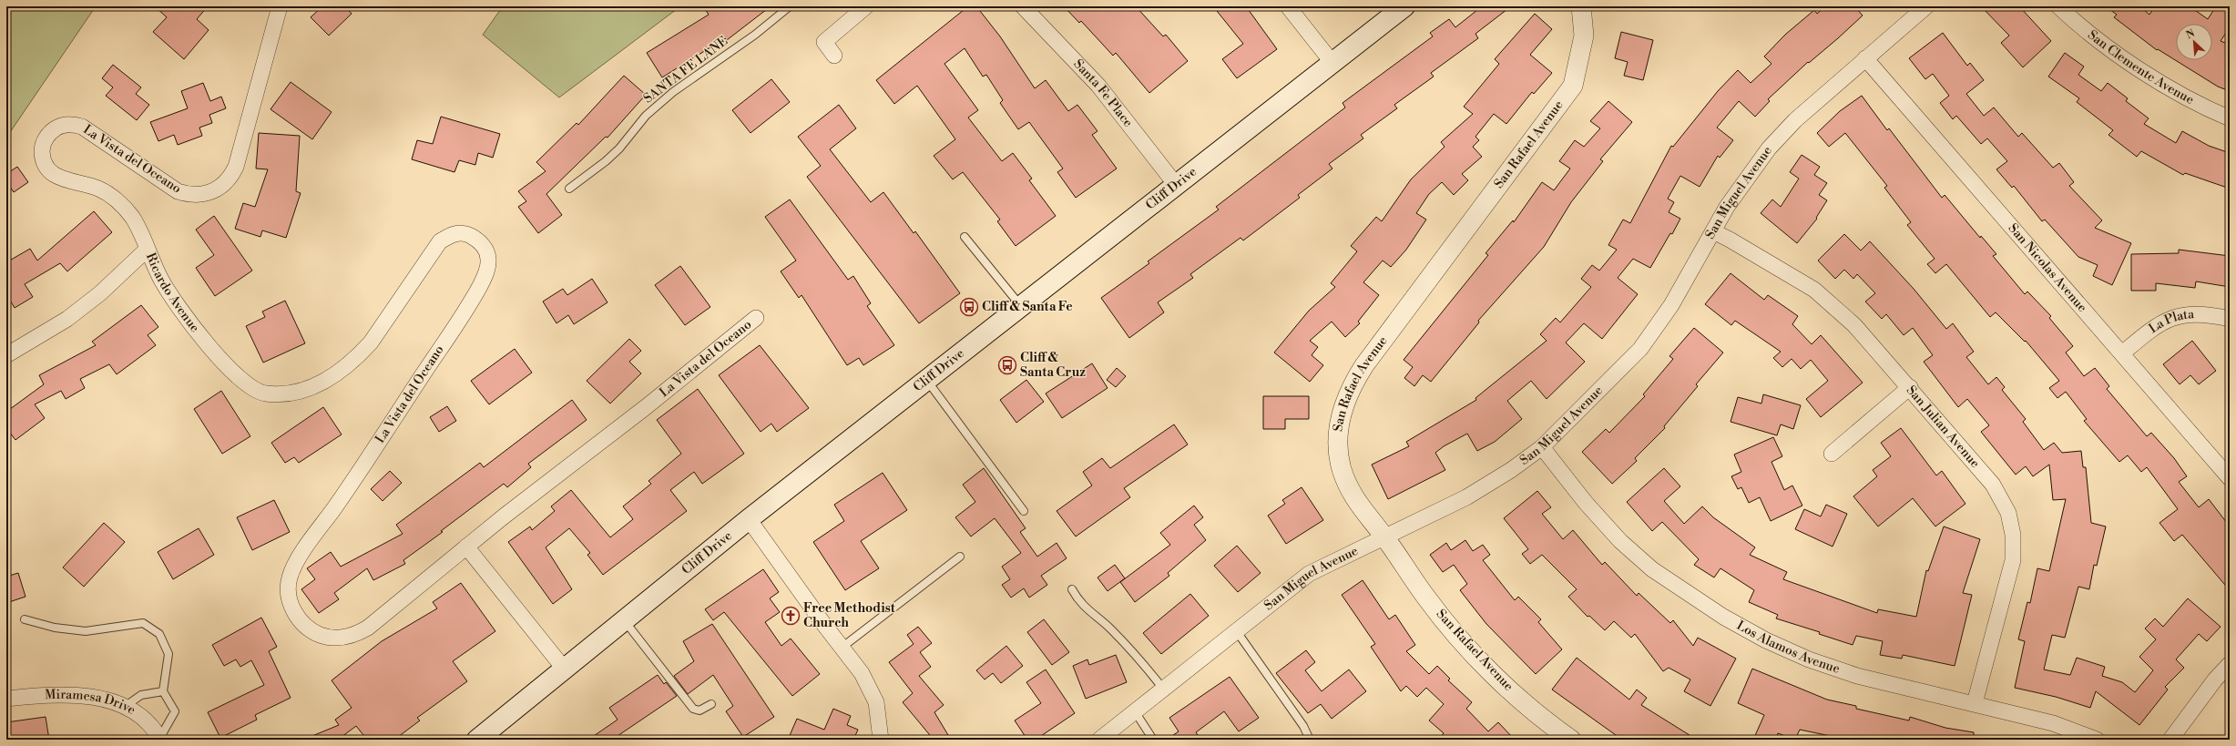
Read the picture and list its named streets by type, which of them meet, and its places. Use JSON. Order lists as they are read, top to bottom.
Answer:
{
  "streets": {
    "main road": ["Cliff Drive"],
    "street": [
      "San Clemente Avenue",
      "Santa Fe Place",
      "San Rafael Avenue",
      "La Vista del Oceano",
      "San Miguel Avenue",
      "San Nicolas Avenue",
      "Ricardo Avenue",
      "La Plata",
      "San Julian Avenue",
      "Los Alamos Avenue",
      "Miramesa Drive"
    ],
    "lane": ["SANTA FE LANE"]
  },
  "crossings": [
    ["Santa Fe Place", "Cliff Drive"],
    ["San Rafael Avenue", "San Miguel Avenue"],
    ["La Vista del Oceano", "Ricardo Avenue"],
    ["San Miguel Avenue", "San Nicolas Avenue"],
    ["San Miguel Avenue", "San Julian Avenue"],
    ["San Miguel Avenue", "Los Alamos Avenue"],
    ["San Nicolas Avenue", "La Plata"],
    ["San Julian Avenue", "Los Alamos Avenue"]
  ],
  "places": {
    "bus stop": ["Cliff & Santa Fe", "Cliff & Santa Cruz"],
    "church": ["Free Methodist Church"]
  },
  "north": "top left"
}
